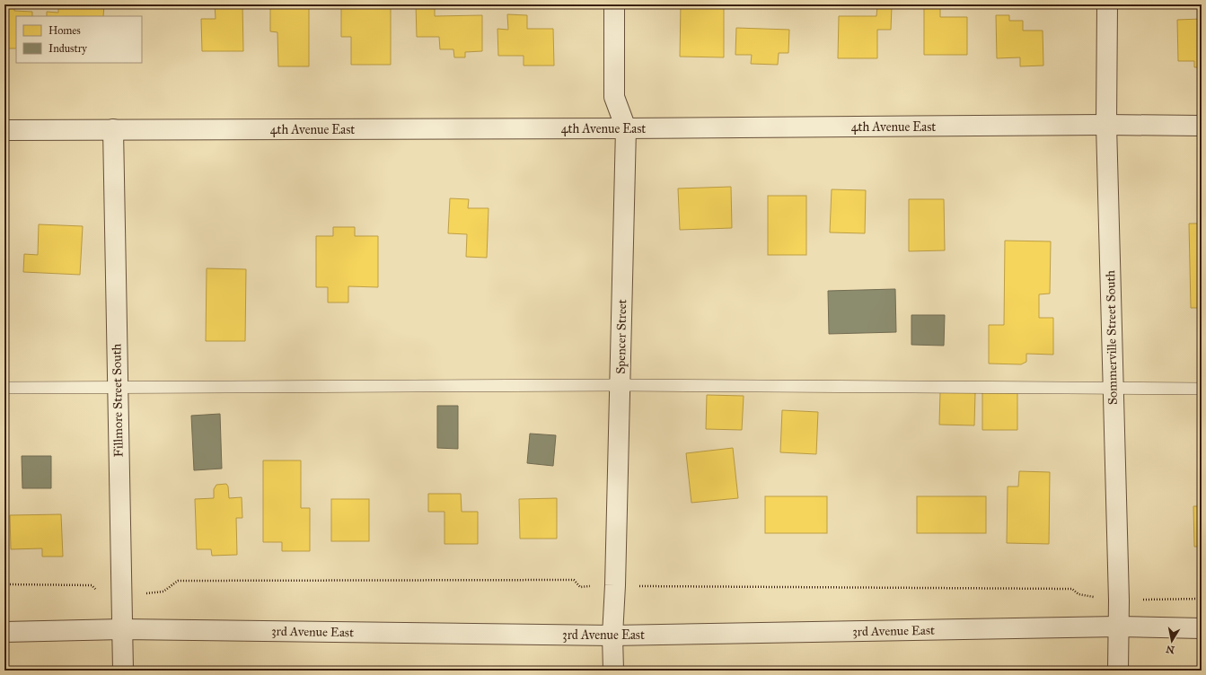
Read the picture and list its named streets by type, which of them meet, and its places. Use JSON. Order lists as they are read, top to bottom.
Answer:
{
  "streets": {
    "street": [
      "4th Avenue East",
      "Spencer Street",
      "Sommerville Street South",
      "Fillmore Street South",
      "3rd Avenue East"
    ]
  },
  "crossings": [
    ["4th Avenue East", "Spencer Street"],
    ["4th Avenue East", "Sommerville Street South"],
    ["4th Avenue East", "Fillmore Street South"],
    ["Spencer Street", "3rd Avenue East"],
    ["Sommerville Street South", "3rd Avenue East"],
    ["Fillmore Street South", "3rd Avenue East"]
  ],
  "legend": ["Homes", "Industry"],
  "north": "bottom"
}
